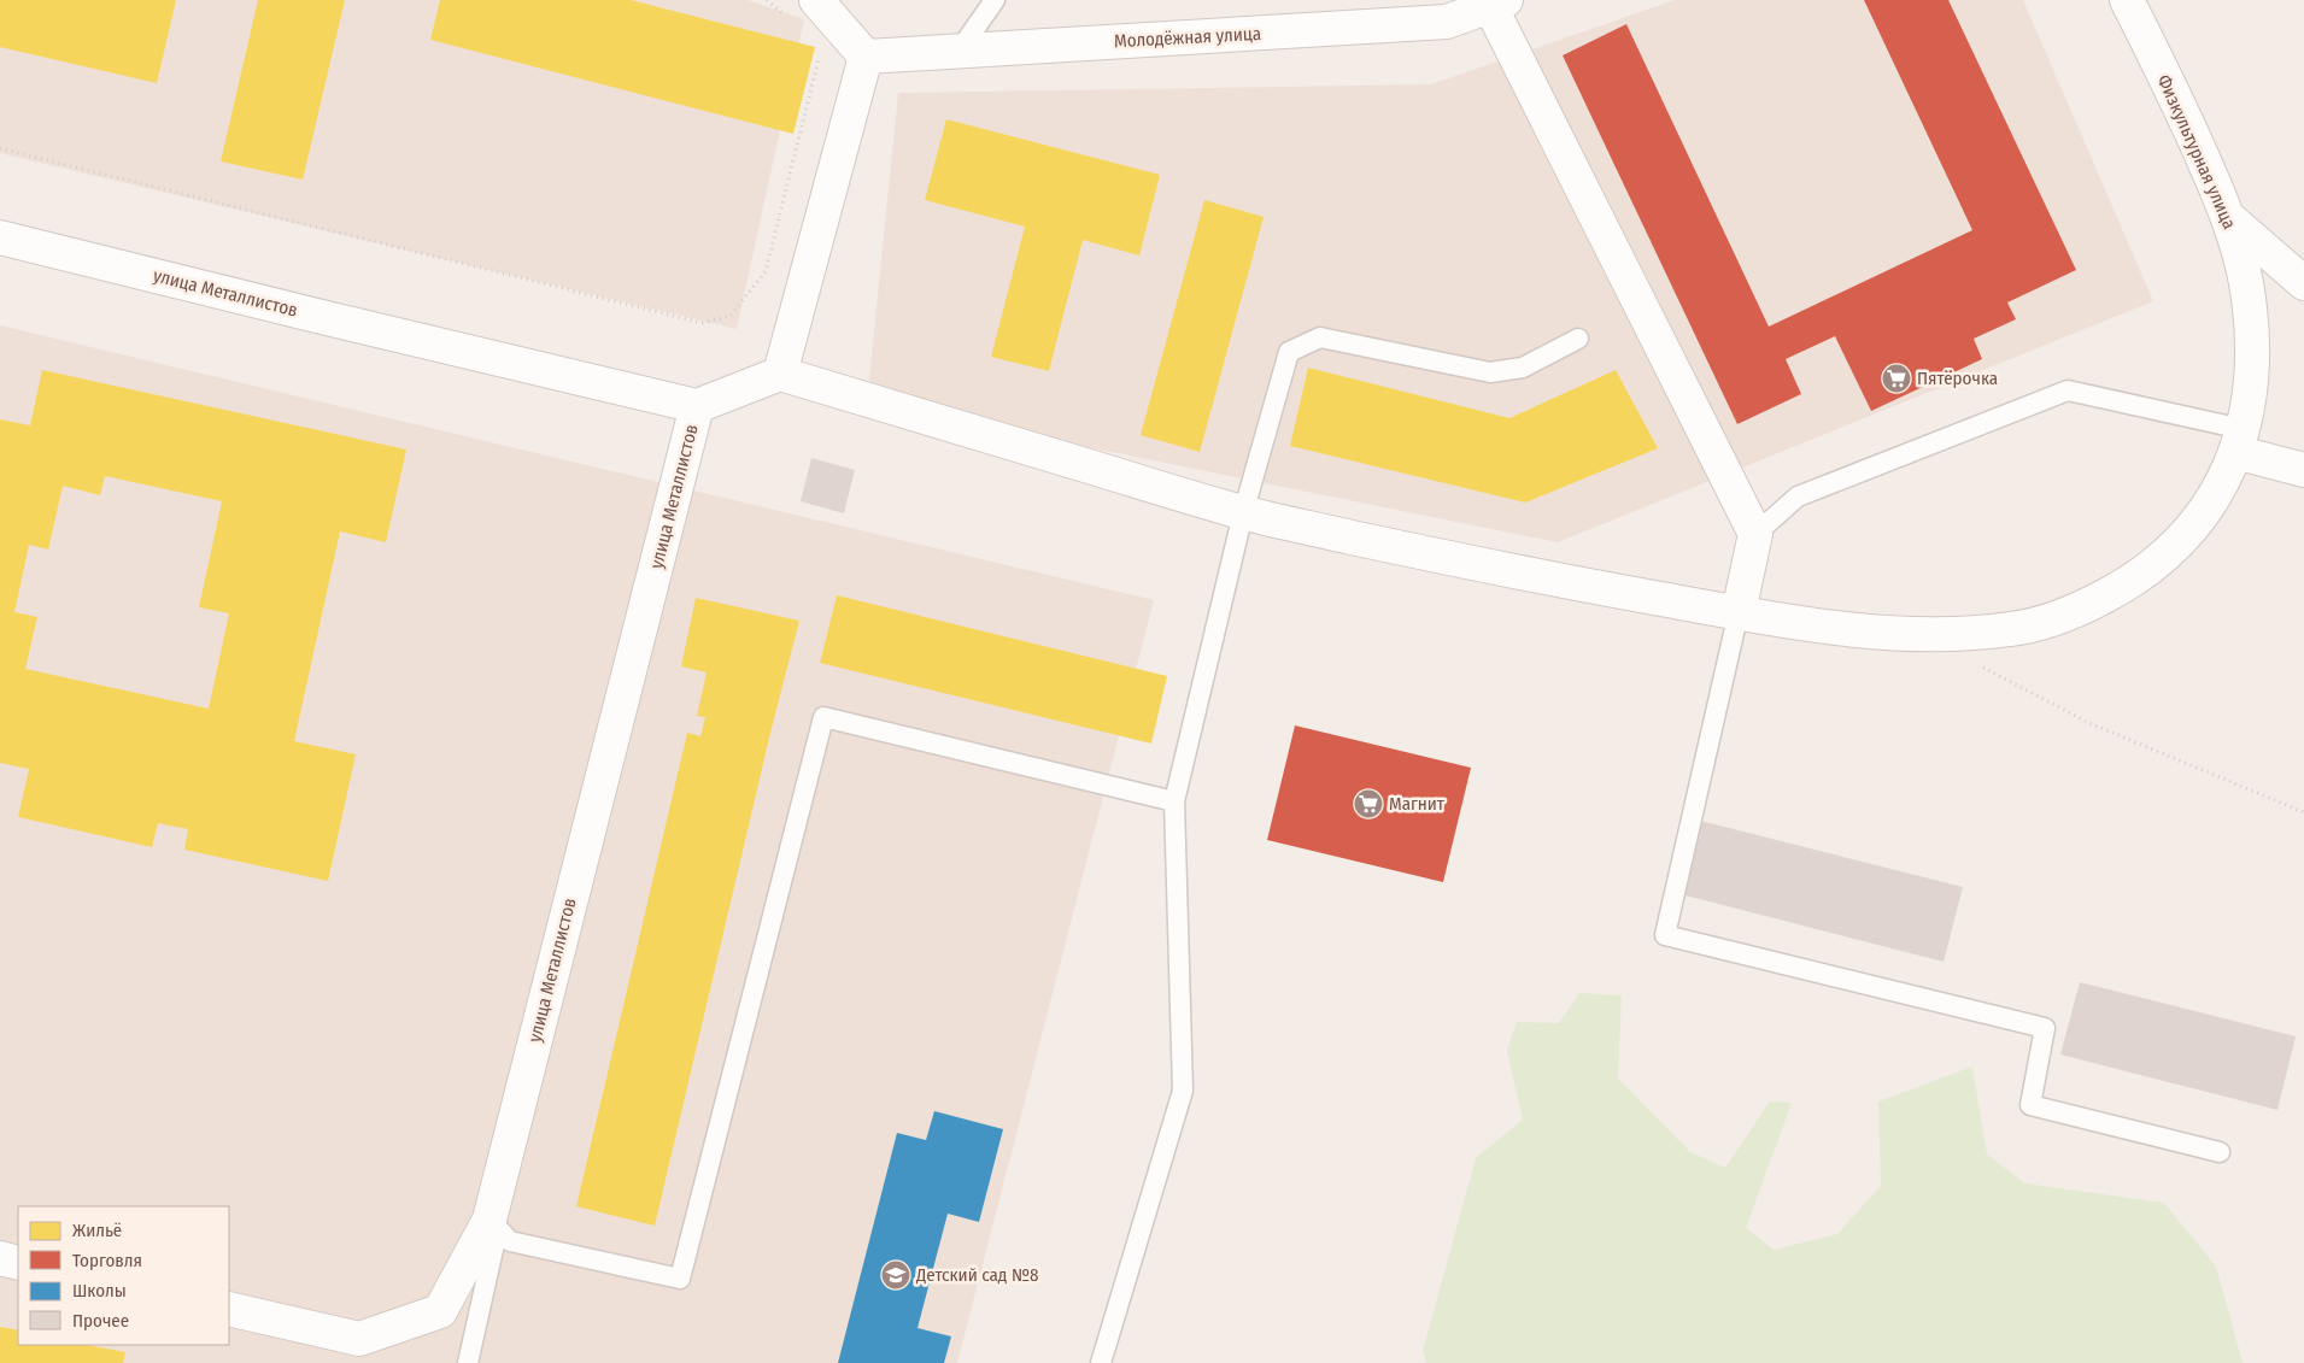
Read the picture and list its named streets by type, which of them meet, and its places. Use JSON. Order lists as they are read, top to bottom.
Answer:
{
  "streets": {
    "street": ["Молодёжная улица", "Физкультурная улица", "улица Металлистов"]
  },
  "crossings": [
    ["Физкультурная улица", "улица Металлистов"]
  ],
  "places": {
    "supermarket": ["Пятёрочка", "Магнит"],
    "school or university": ["Детский сад №8"]
  },
  "legend": [
    "Жильё",
    "Торговля",
    "Школы",
    "Прочее"
  ]
}
